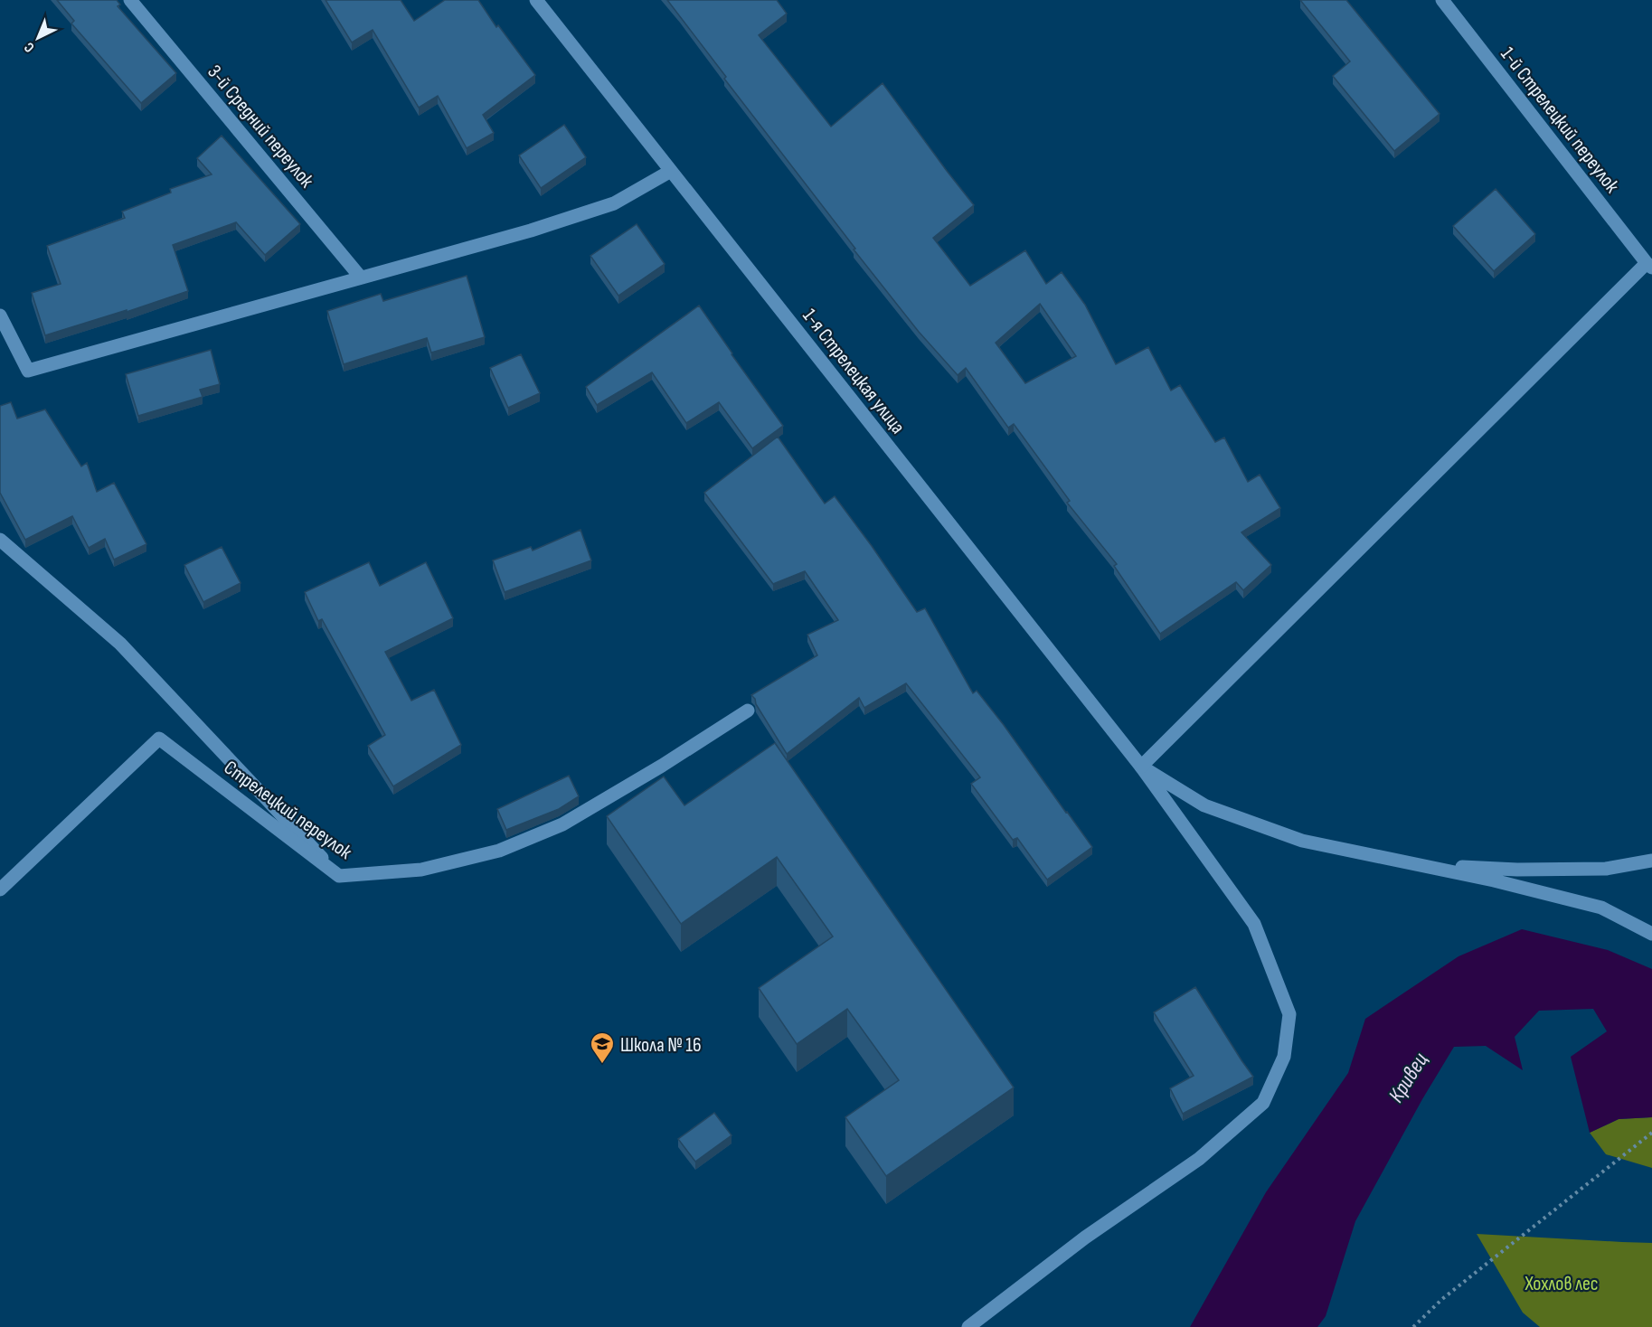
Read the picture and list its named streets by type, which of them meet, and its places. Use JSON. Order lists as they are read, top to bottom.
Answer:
{
  "streets": {
    "street": [
      "1-й Стрелецкий переулок",
      "3-й Средний переулок",
      "1-я Стрелецкая улица",
      "Стрелецкий переулок"
    ]
  },
  "water": ["Кривец"],
  "parks": ["Хохлов лес"],
  "places": {
    "school or university": ["Школа № 16"]
  },
  "north": "bottom left"
}
